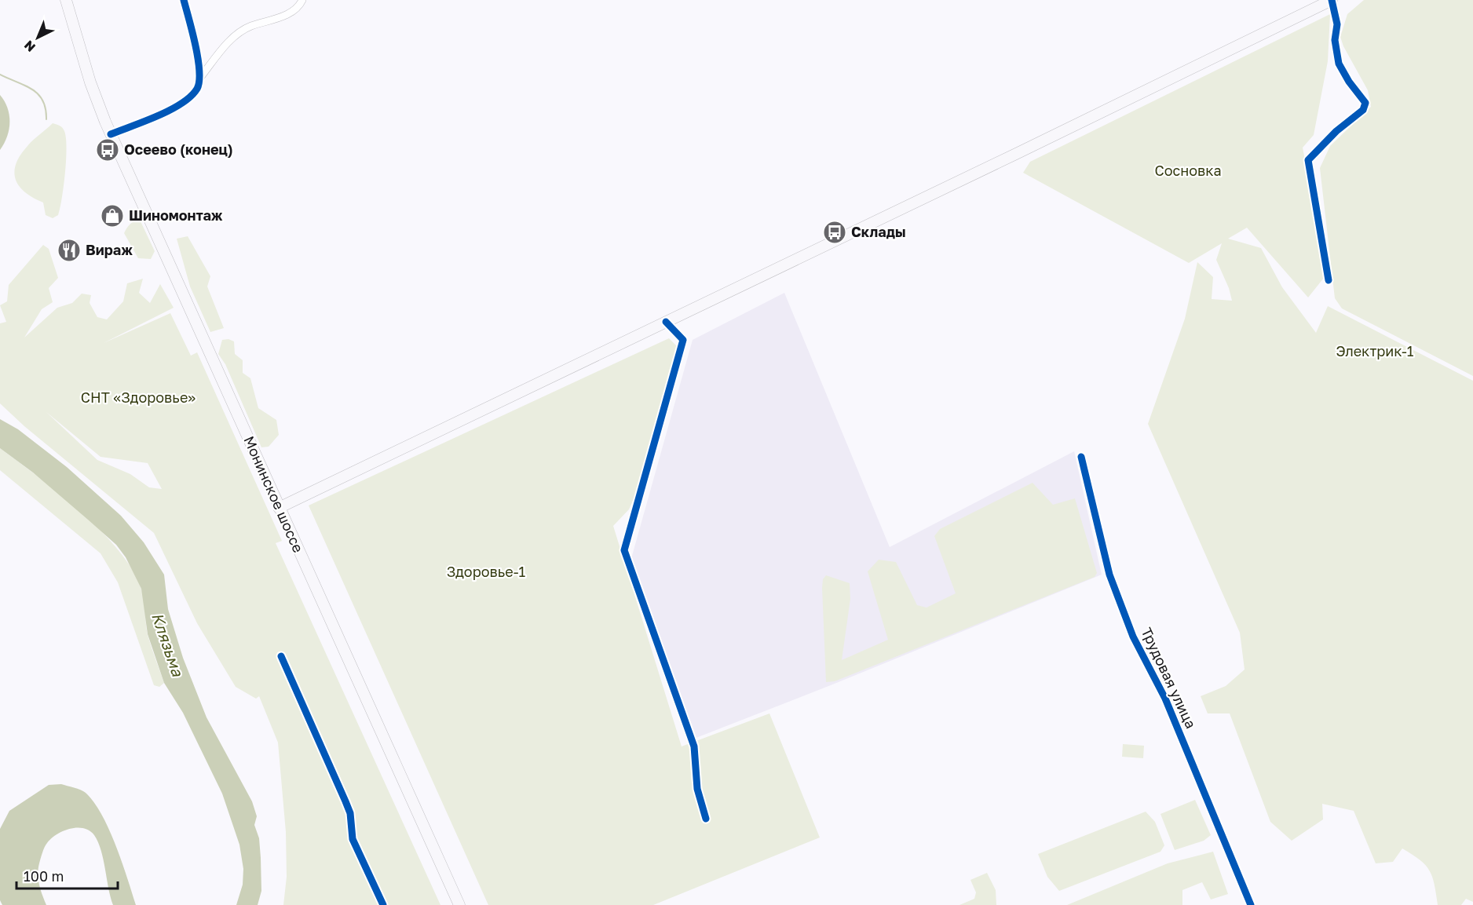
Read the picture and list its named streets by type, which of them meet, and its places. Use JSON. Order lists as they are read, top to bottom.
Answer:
{
  "streets": {
    "main road": ["Монинское шоссе"],
    "street": ["Трудовая улица"]
  },
  "water": ["Клязьма"],
  "parks": [
    "Сосновка",
    "Электрик-1",
    "СНТ «Здоровье»",
    "Здоровье-1"
  ],
  "places": {
    "bus stop": ["Осеево (конец)", "Склады"],
    "shop": ["Шиномонтаж"],
    "restaurant": ["Вираж"]
  },
  "scale_bar": "100 m",
  "north": "bottom left"
}
